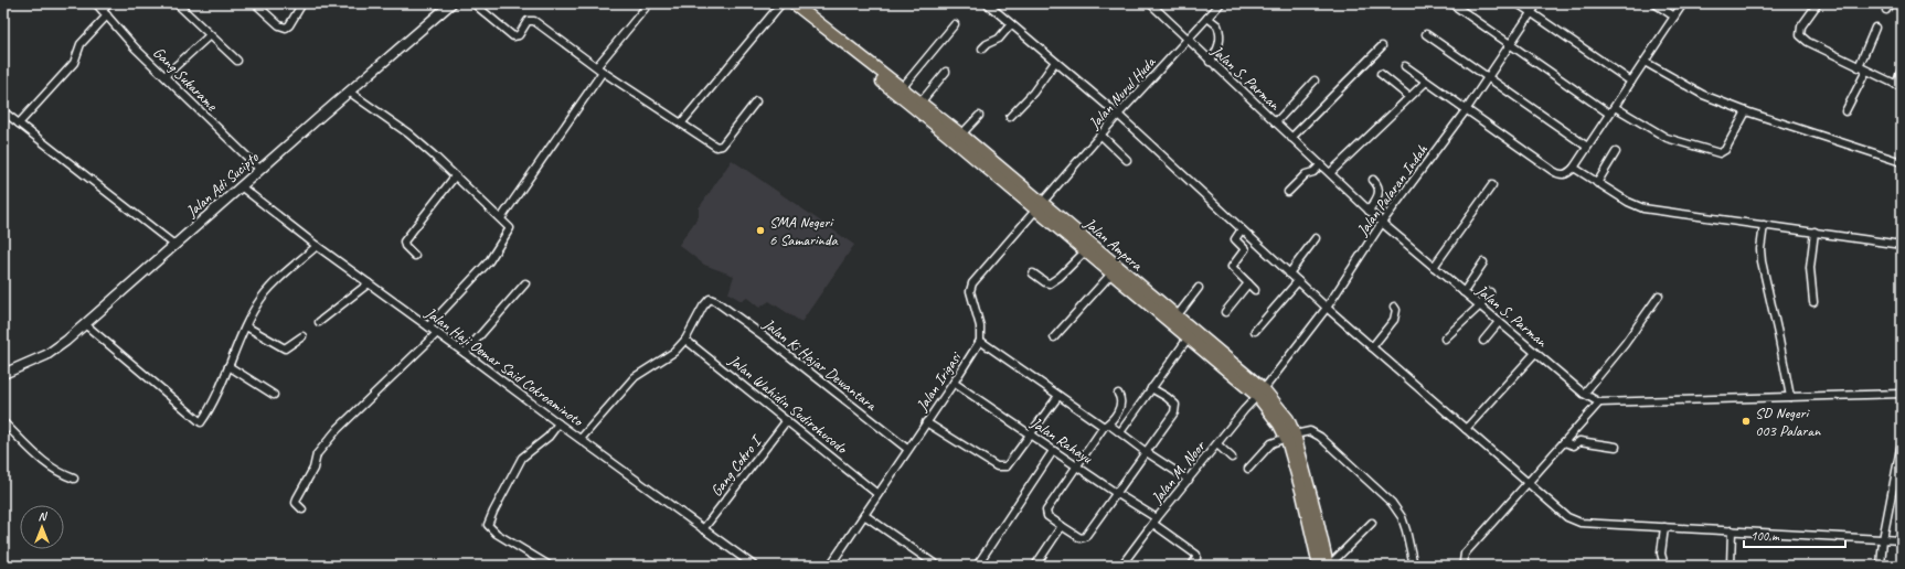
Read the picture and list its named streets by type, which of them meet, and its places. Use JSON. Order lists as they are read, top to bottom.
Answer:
{
  "streets": {
    "main road": ["Jalan Ampera"],
    "street": [
      "Jalan S. Parman",
      "Gang Sukarame",
      "Jalan Nurul Huda",
      "Jalan Adi Sucipto",
      "Jalan Palaran Indah",
      "Jalan Ki Hajar Dewantara",
      "Jalan Haji Oemar Said Cokroaminoto",
      "Jalan Irigasi",
      "Jalan Wahidin Sudirohusodo",
      "Jalan Rahayu",
      "Gang Cokro I",
      "Jalan M. Noor"
    ]
  },
  "crossings": [
    ["Jalan S. Parman", "Jalan Nurul Huda"],
    ["Jalan S. Parman", "Jalan Palaran Indah"],
    ["Gang Sukarame", "Jalan Adi Sucipto"],
    ["Jalan Nurul Huda", "Jalan Ampera"],
    ["Jalan Adi Sucipto", "Jalan Haji Oemar Said Cokroaminoto"],
    ["Jalan Palaran Indah", "Jalan Ampera"],
    ["Jalan Palaran Indah", "Jalan M. Noor"],
    ["Jalan Ampera", "Jalan M. Noor"],
    ["Jalan Ki Hajar Dewantara", "Jalan Irigasi"],
    ["Jalan Ki Hajar Dewantara", "Jalan Wahidin Sudirohusodo"],
    ["Jalan Haji Oemar Said Cokroaminoto", "Gang Cokro I"],
    ["Jalan Irigasi", "Jalan Wahidin Sudirohusodo"],
    ["Jalan Irigasi", "Jalan Rahayu"],
    ["Jalan Wahidin Sudirohusodo", "Gang Cokro I"],
    ["Jalan Rahayu", "Jalan M. Noor"]
  ],
  "places": ["SMA Negeri 6 Samarinda", "SD Negeri 003 Palaran"],
  "scale_bar": "100 m",
  "north": "top"
}
